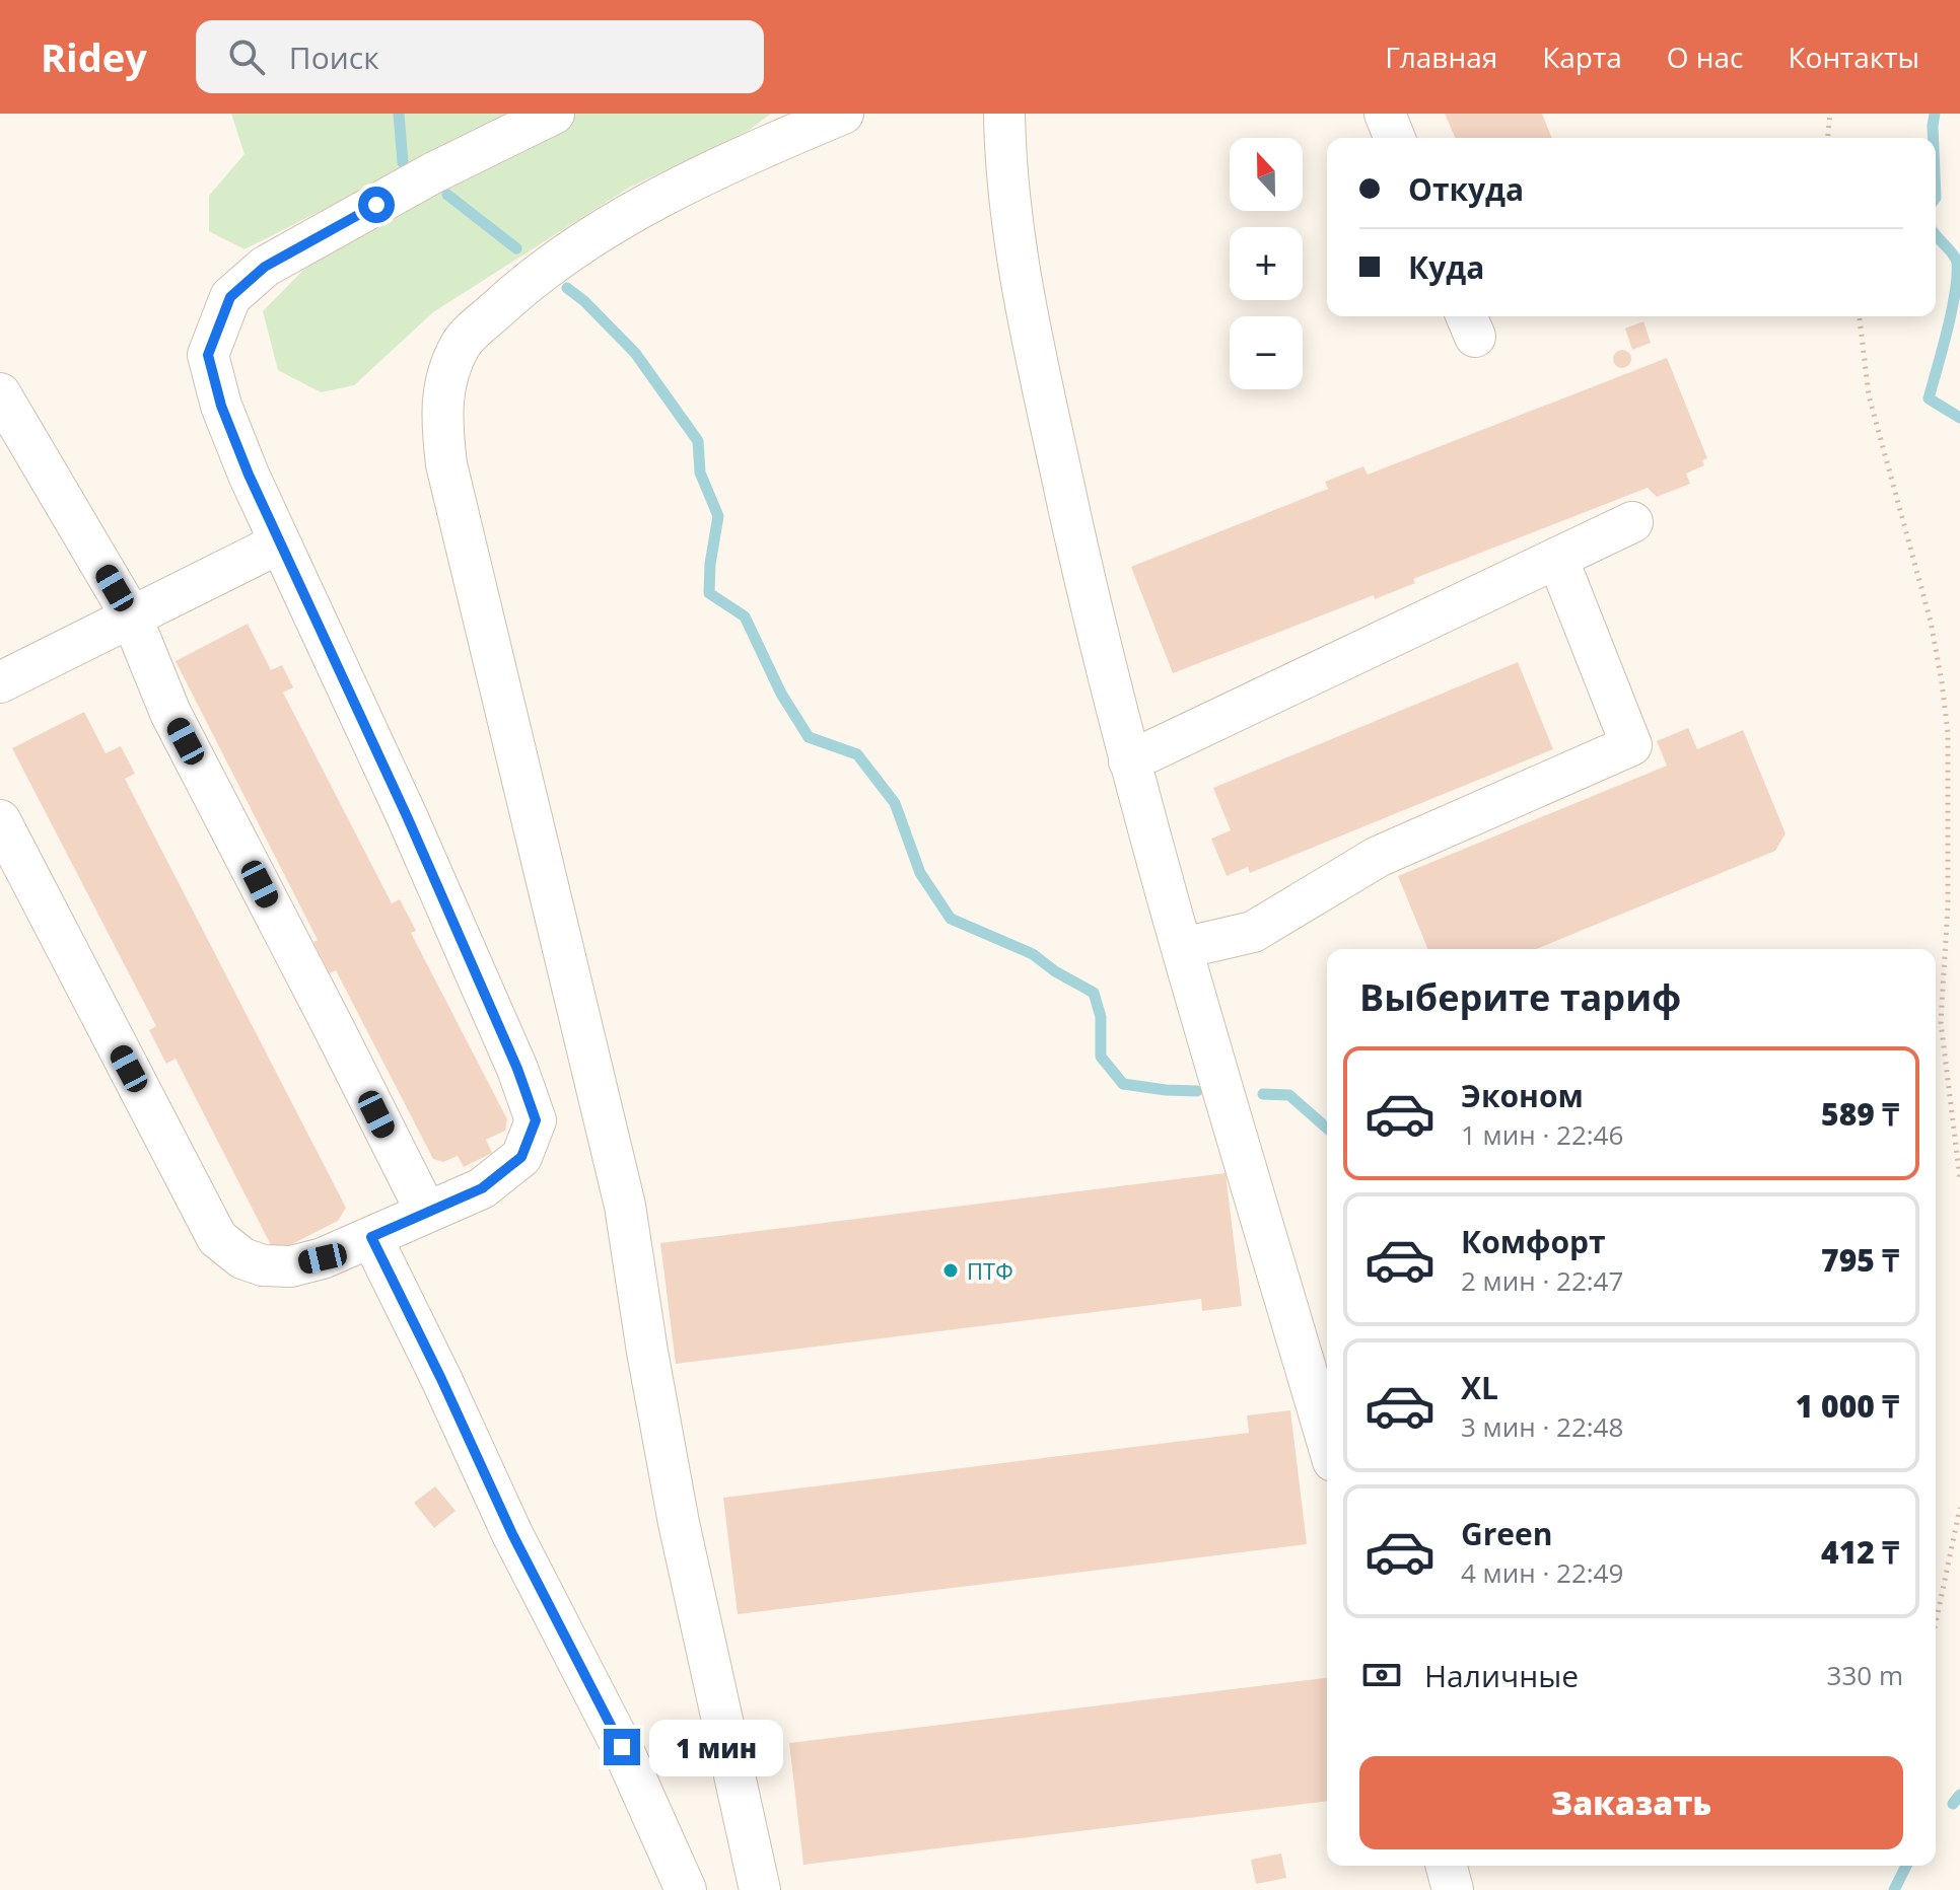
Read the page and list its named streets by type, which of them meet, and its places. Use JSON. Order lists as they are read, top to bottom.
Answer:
{
  "places": ["ПТФ"],
  "north": "top",
  "page": {
    "header": "Ridey",
    "search": "Поиск",
    "nav": [
      "Главная",
      "Карта",
      "О нас",
      "Контакты"
    ],
    "map_buttons": ["+", "−"],
    "banner": ["Откуда", "Куда"],
    "heading": "Выберите тариф",
    "list": [
      {
        "name": "Эконом",
        "note": "1 мин · 22:46",
        "value": "589 ₸"
      },
      {
        "name": "Комфорт",
        "note": "2 мин · 22:47",
        "value": "795 ₸"
      },
      {
        "name": "XL",
        "note": "3 мин · 22:48",
        "value": "1 000 ₸"
      },
      {
        "name": "Green",
        "note": "4 мин · 22:49",
        "value": "412 ₸"
      }
    ],
    "pay": ["Наличные", "330 m"],
    "bubble": "1 мин",
    "buttons": "Заказать"
  }
}
